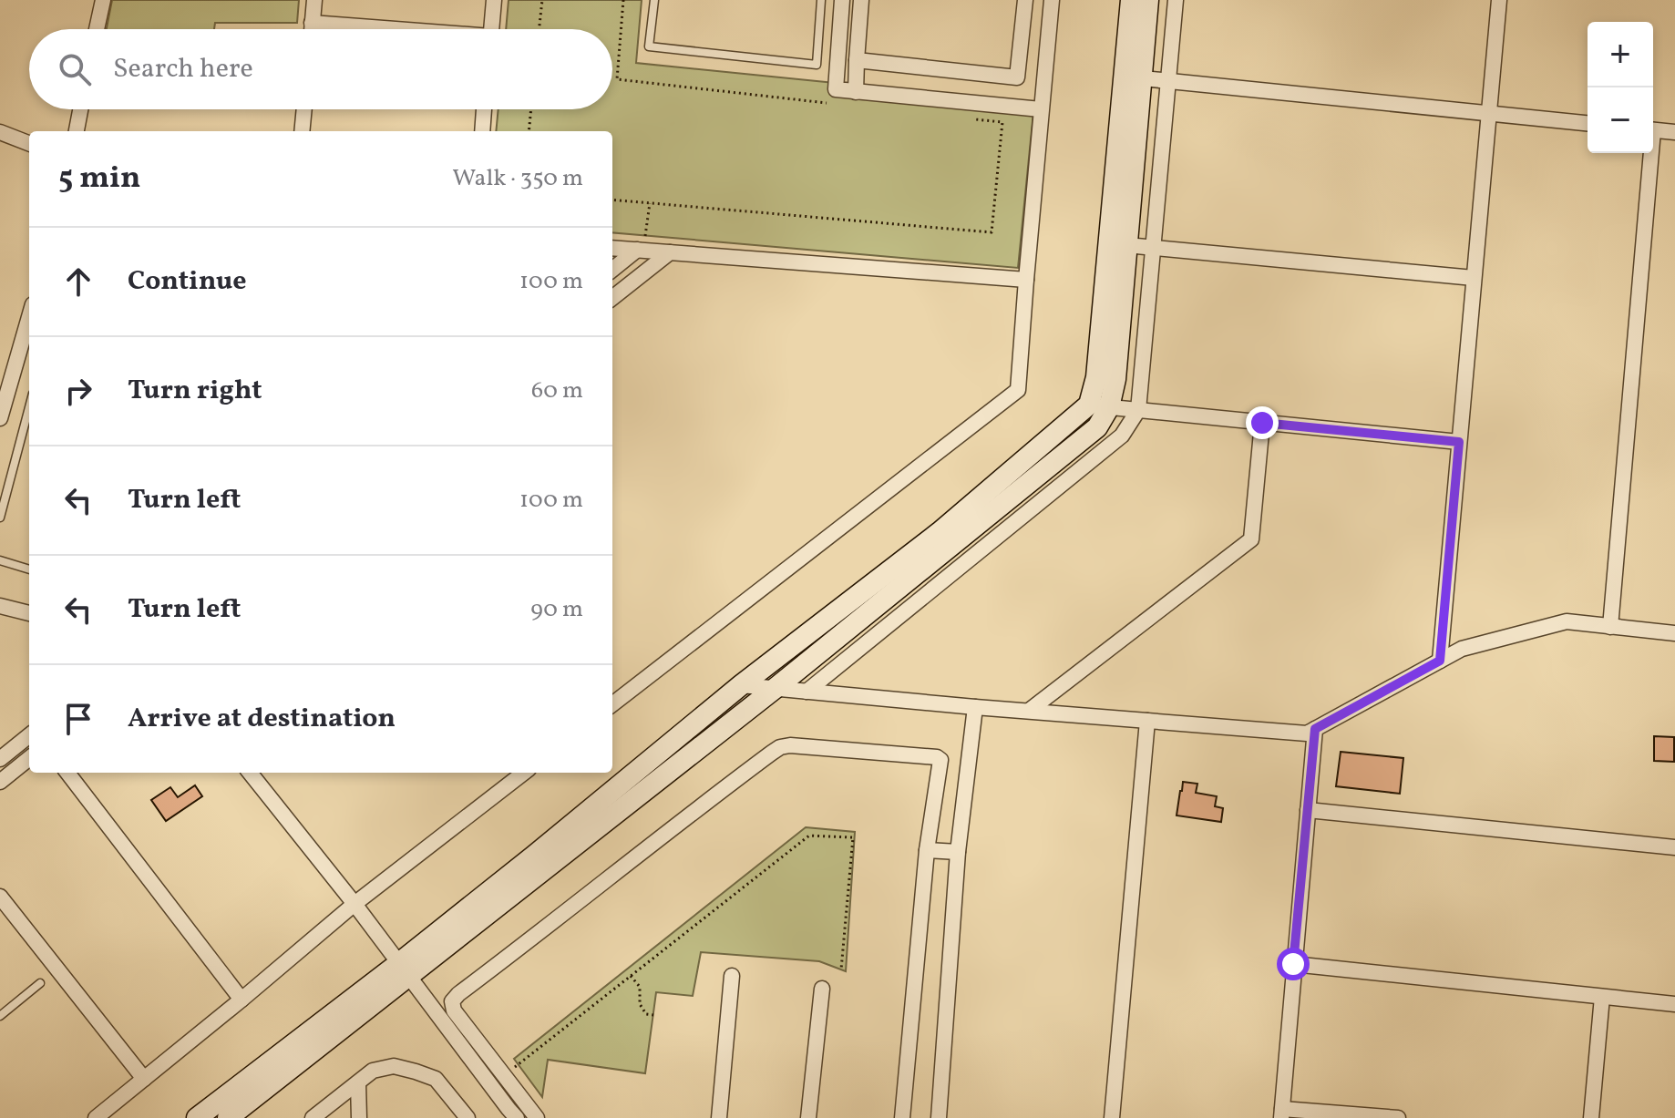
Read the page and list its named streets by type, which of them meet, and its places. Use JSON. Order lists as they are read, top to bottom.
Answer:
{
  "page": {
    "map_buttons": ["+", "−"],
    "search": "Search here",
    "heading": ["5 min", "Walk · 350 m"],
    "list": [
      ["Continue", "100 m"],
      ["Turn right", "60 m"],
      ["Turn left", "100 m"],
      ["Turn left", "90 m"],
      "Arrive at destination"
    ]
  }
}
